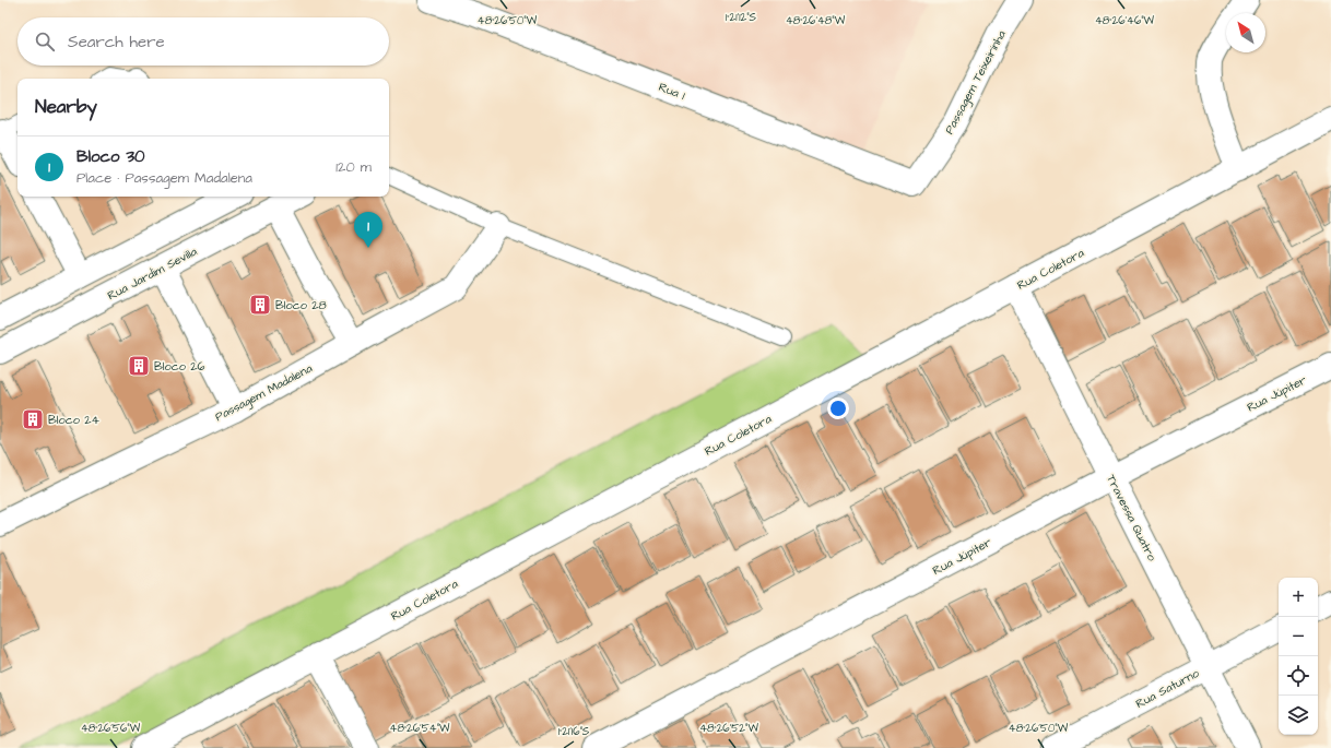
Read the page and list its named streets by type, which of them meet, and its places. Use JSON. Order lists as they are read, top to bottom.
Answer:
{
  "streets": {
    "street": [
      "Passagem Teixeirinha",
      "Rua 1",
      "Rua Coletora",
      "Rua Jardim Sevilla",
      "Passagem Madalena",
      "Rua Júpiter",
      "Travessa Quatro",
      "Rua Saturno"
    ]
  },
  "crossings": [
    ["Passagem Teixeirinha", "Rua 1"],
    ["Rua Coletora", "Travessa Quatro"],
    ["Rua Júpiter", "Travessa Quatro"],
    ["Travessa Quatro", "Rua Saturno"]
  ],
  "places": {
    "building": ["Bloco 28", "Bloco 26", "Bloco 24"]
  },
  "north": "top left",
  "page": {
    "search": "Search here",
    "heading": "Nearby",
    "list": [
      {
        "mark": "1",
        "name": "Bloco 30",
        "note": "Place · Passagem Madalena",
        "value": "120 m"
      }
    ],
    "pins": "1",
    "map_buttons": ["+", "−"]
  },
  "coordinates": [
    "1°21'12\"S",
    "48°26'50\"W",
    "48°26'48\"W",
    "48°26'46\"W",
    "48°26'56\"W",
    "48°26'54\"W",
    "48°26'52\"W",
    "1°21'16\"S"
  ]
}
